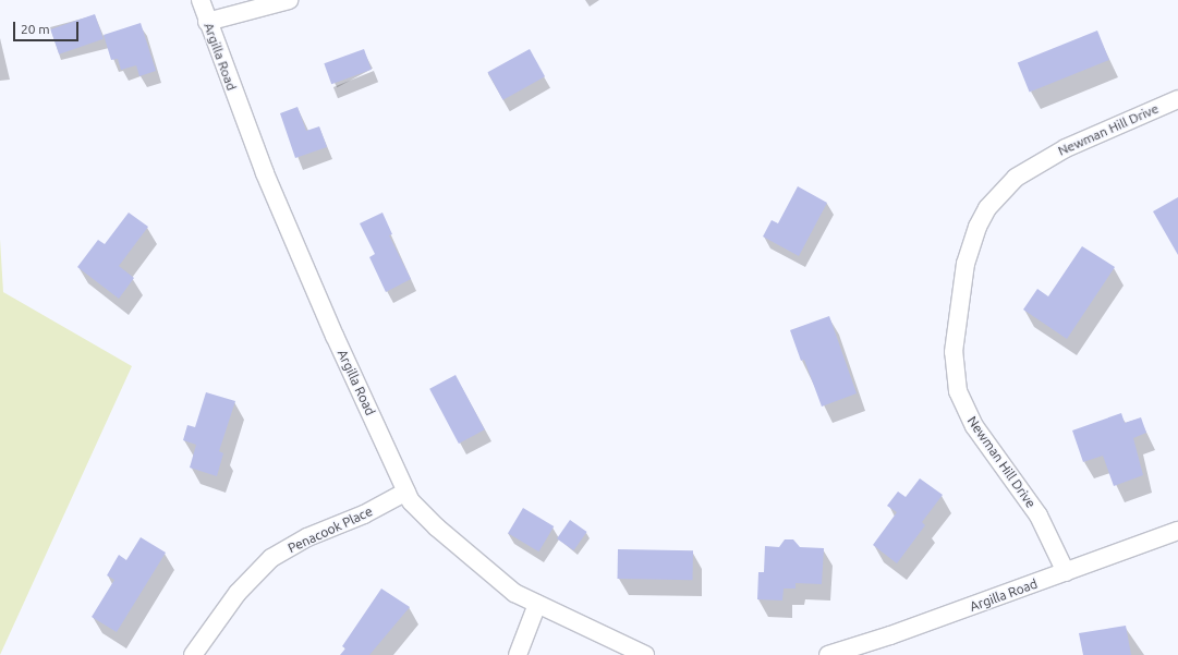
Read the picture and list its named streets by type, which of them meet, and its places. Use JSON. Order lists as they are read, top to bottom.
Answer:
{
  "streets": {
    "street": ["Argilla Road", "Newman Hill Drive", "Penacook Place"]
  },
  "crossings": [
    ["Argilla Road", "Newman Hill Drive"],
    ["Argilla Road", "Penacook Place"]
  ],
  "scale_bar": "20 m"
}
